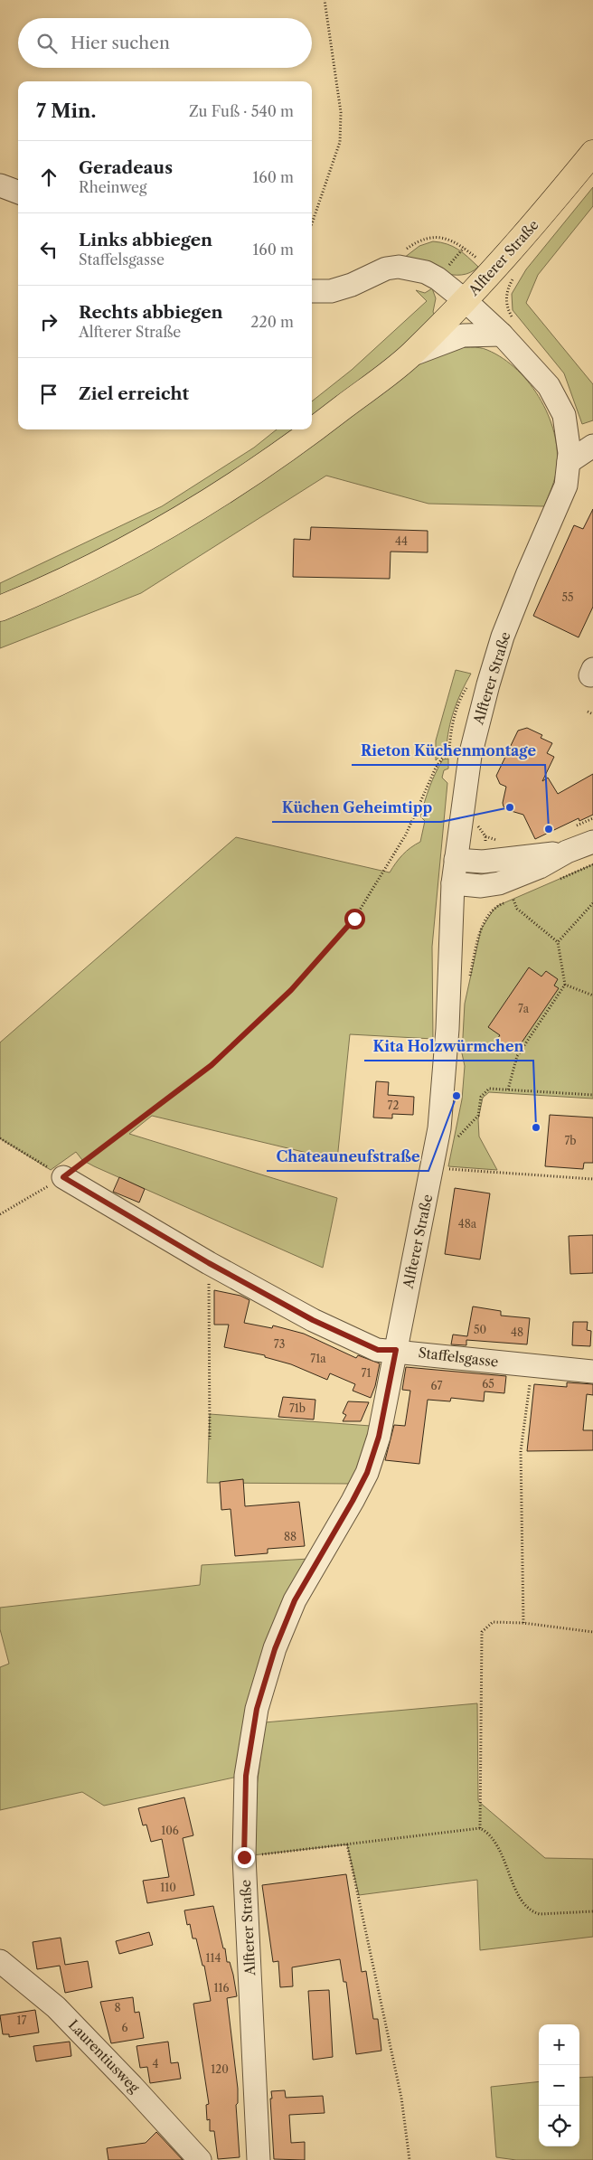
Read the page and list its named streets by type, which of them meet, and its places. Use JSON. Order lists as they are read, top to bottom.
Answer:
{
  "streets": {
    "main road": ["Alfterer Straße"],
    "street": ["Staffelsgasse", "Laurentiusweg"]
  },
  "crossings": [
    ["Alfterer Straße", "Staffelsgasse"]
  ],
  "places": [
    "Küchen Geheimtipp",
    "Rieton Küchenmontage",
    "Chateauneufstraße",
    "Kita Holzwürmchen"
  ],
  "house_numbers": [
    "44",
    "55",
    "7a",
    "72",
    "7b",
    "48a",
    "50",
    "48",
    "73",
    "71a",
    "71",
    "65",
    "67",
    "71b",
    "88",
    "106",
    "110",
    "114",
    "116",
    "8",
    "17",
    "6",
    "4",
    "120"
  ],
  "page": {
    "search": "Hier suchen",
    "heading": ["7 Min.", "Zu Fuß · 540 m"],
    "list": [
      ["Geradeaus", "Rheinweg", "160 m"],
      ["Links abbiegen", "Staffelsgasse", "160 m"],
      ["Rechts abbiegen", "Alfterer Straße", "220 m"],
      "Ziel erreicht"
    ],
    "map_buttons": ["+", "−"]
  }
}
